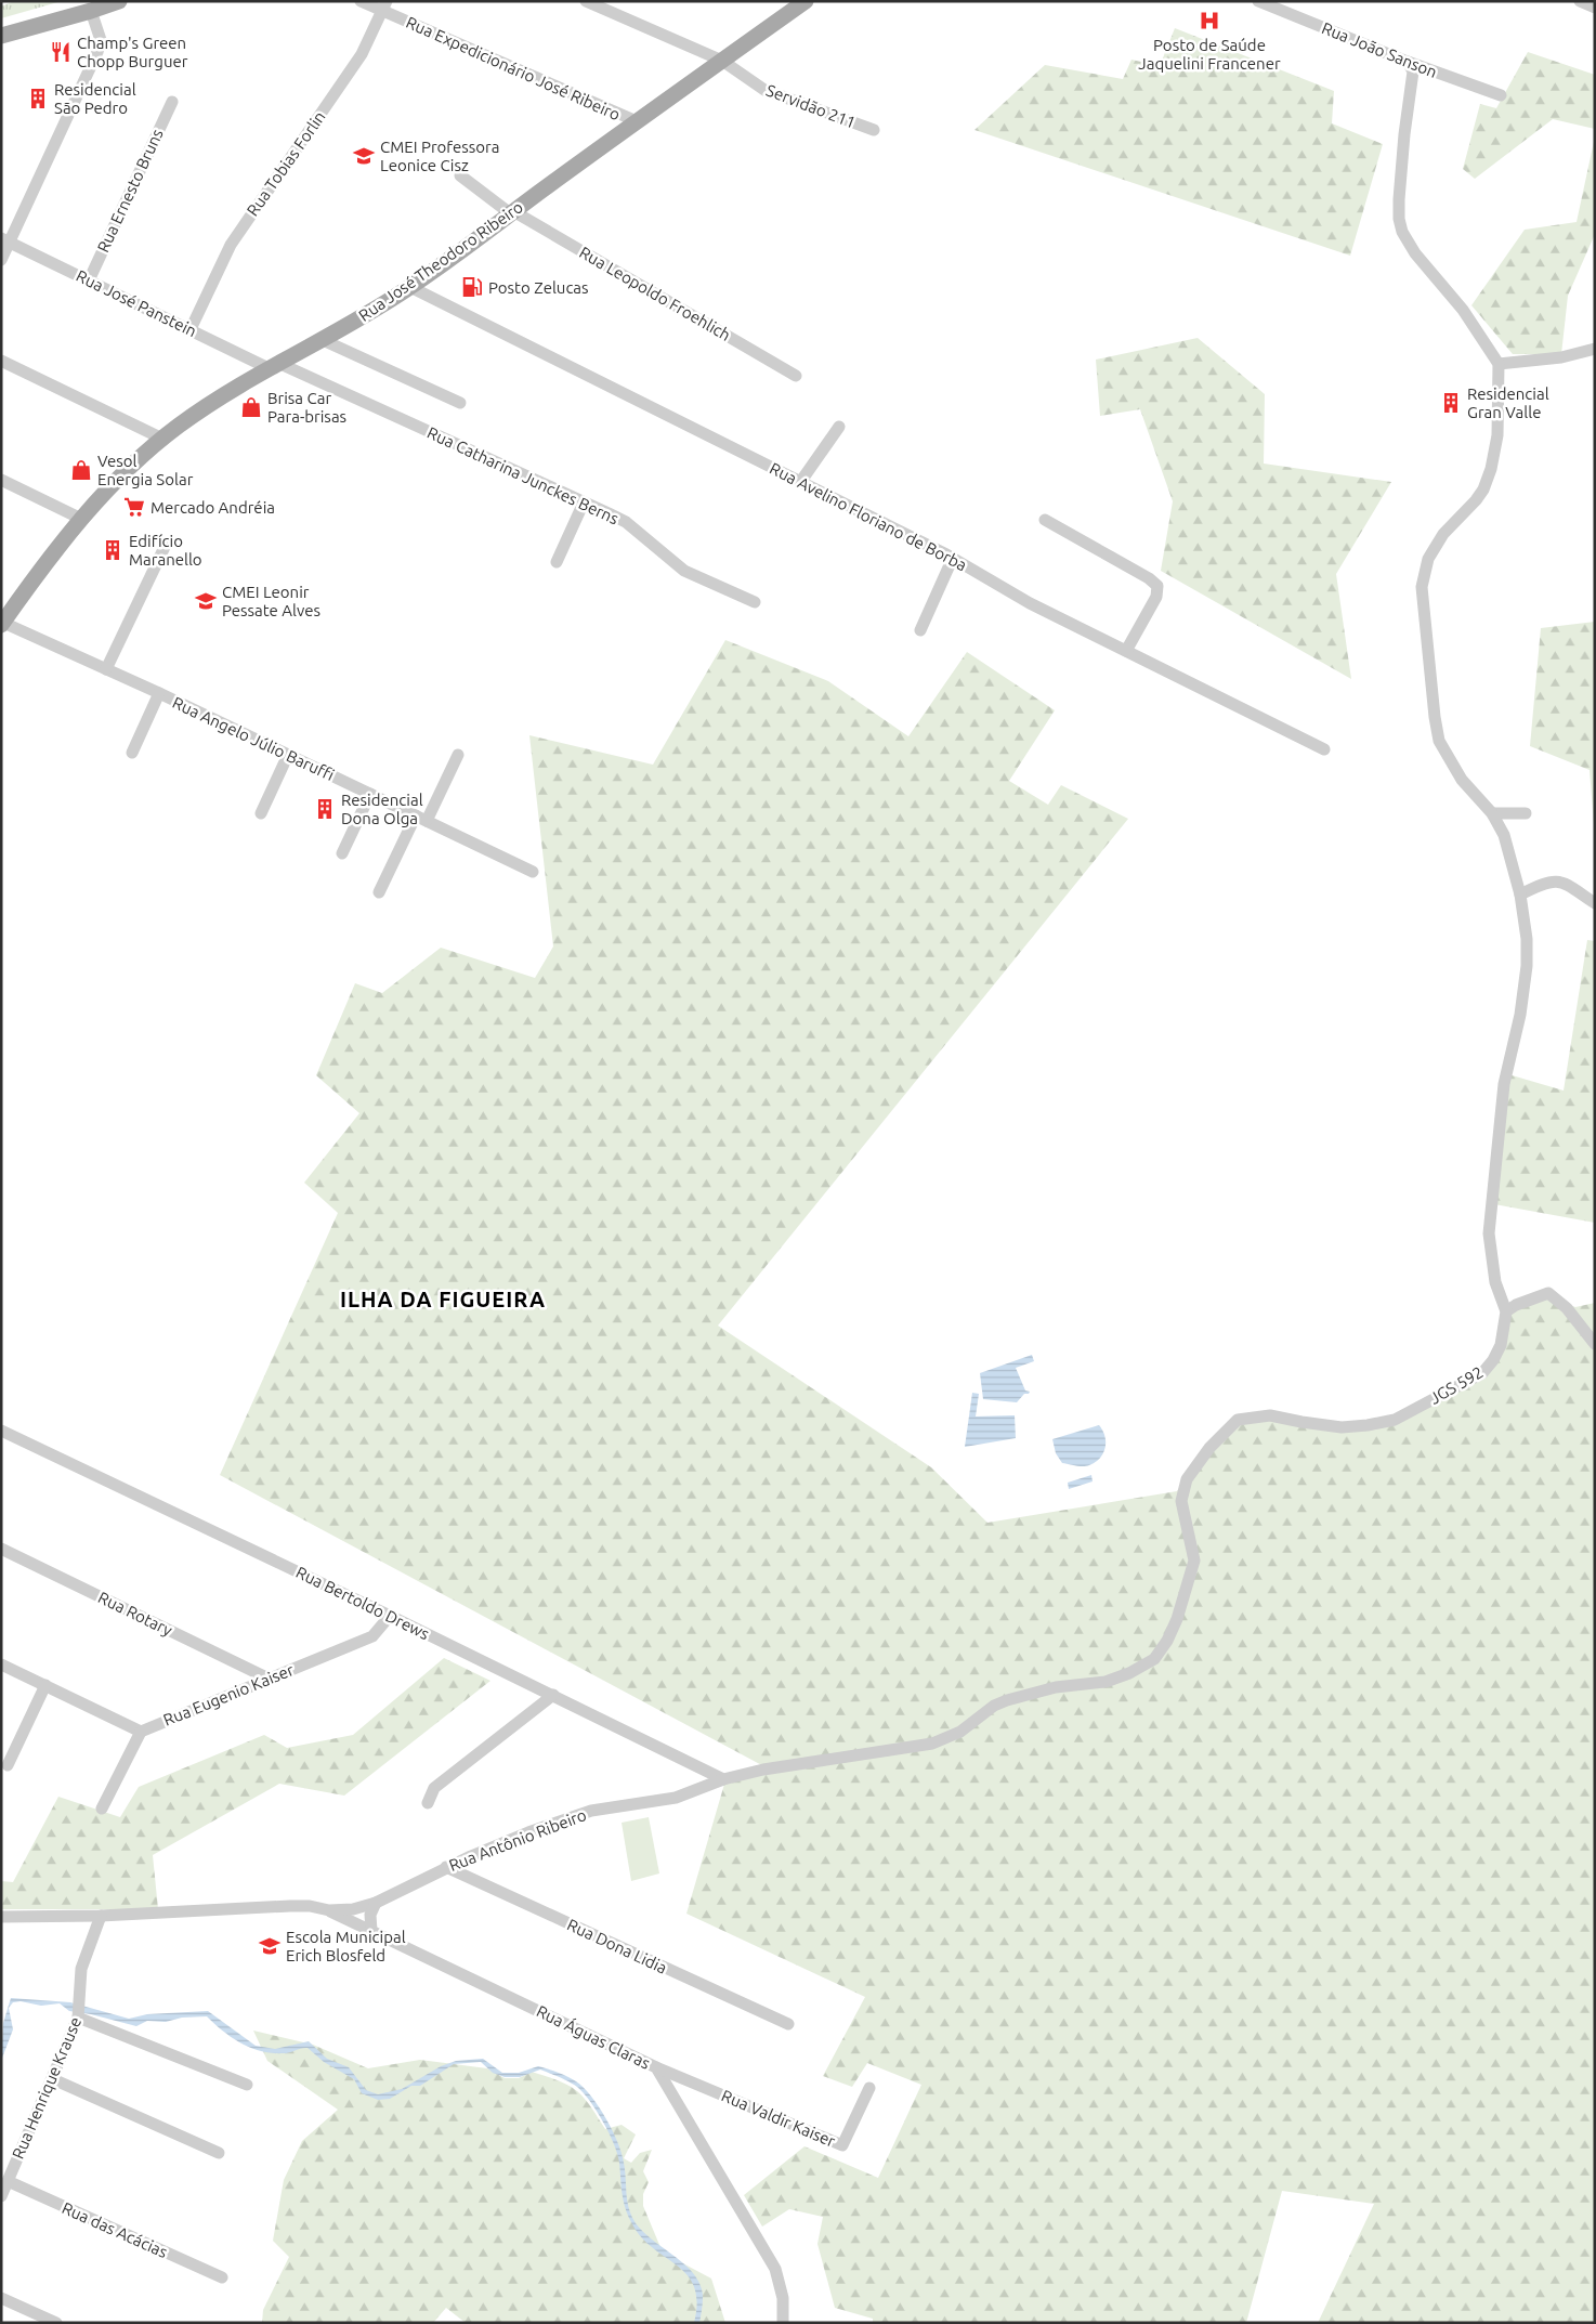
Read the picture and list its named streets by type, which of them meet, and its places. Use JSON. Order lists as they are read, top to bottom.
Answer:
{
  "streets": {
    "main road": ["Rua José Theodoro Ribeiro"],
    "street": [
      "Rua João Sanson",
      "Rua Expedicionário José Ribeiro",
      "Servidão 211",
      "Rua Tobias Forlin",
      "Rua Ernesto Bruns",
      "Rua Leopoldo Froehlich",
      "Rua José Panstein",
      "Rua Catharina Junckes Berns",
      "Rua Avelino Floriano de Borba",
      "Rua Angelo Júlio Baruffi",
      "JGS 592",
      "Rua Bertoldo Drews",
      "Rua Rotary",
      "Rua Eugenio Kaiser",
      "Rua Antônio Ribeiro",
      "Rua Dona Lidia",
      "Rua Águas Claras",
      "Rua Henrique Krause",
      "Rua Valdir Kaiser",
      "Rua das Acácias"
    ]
  },
  "crossings": [
    ["Rua Expedicionário José Ribeiro", "Rua Tobias Forlin"],
    ["Rua Expedicionário José Ribeiro", "Rua José Theodoro Ribeiro"],
    ["Servidão 211", "Rua José Theodoro Ribeiro"],
    ["Rua Tobias Forlin", "Rua José Panstein"],
    ["Rua Ernesto Bruns", "Rua José Panstein"],
    ["Rua José Theodoro Ribeiro", "Rua Leopoldo Froehlich"],
    ["Rua José Theodoro Ribeiro", "Rua José Panstein"],
    ["Rua José Theodoro Ribeiro", "Rua Catharina Junckes Berns"],
    ["Rua José Theodoro Ribeiro", "Rua Avelino Floriano de Borba"],
    ["Rua José Theodoro Ribeiro", "Rua Angelo Júlio Baruffi"],
    ["Rua José Panstein", "Rua Catharina Junckes Berns"],
    ["JGS 592", "Rua Antônio Ribeiro"],
    ["Rua Bertoldo Drews", "Rua Eugenio Kaiser"],
    ["Rua Bertoldo Drews", "Rua Antônio Ribeiro"],
    ["Rua Rotary", "Rua Eugenio Kaiser"],
    ["Rua Antônio Ribeiro", "Rua Dona Lidia"],
    ["Rua Antônio Ribeiro", "Rua Águas Claras"],
    ["Rua Antônio Ribeiro", "Rua Henrique Krause"],
    ["Rua Águas Claras", "Rua Valdir Kaiser"],
    ["Rua Henrique Krause", "Rua das Acácias"]
  ],
  "districts": ["ILHA DA FIGUEIRA"],
  "places": {
    "hospital": ["Posto de Saúde Jaquelini Francener"],
    "restaurant": ["Champ's Green Chopp Burguer"],
    "building": [
      "Residencial São Pedro",
      "Residencial Gran Valle",
      "Edifício Maranello",
      "Residencial Dona Olga"
    ],
    "school or university": ["CMEI Professora Leonice Cisz", "CMEI Leonir Pessate Alves", "Escola Municipal Erich Blosfeld"],
    "fuel station": ["Posto Zelucas"],
    "shop": ["Brisa Car Para-brisas", "Vesol Energia Solar"],
    "supermarket": ["Mercado Andréia"]
  }
}
